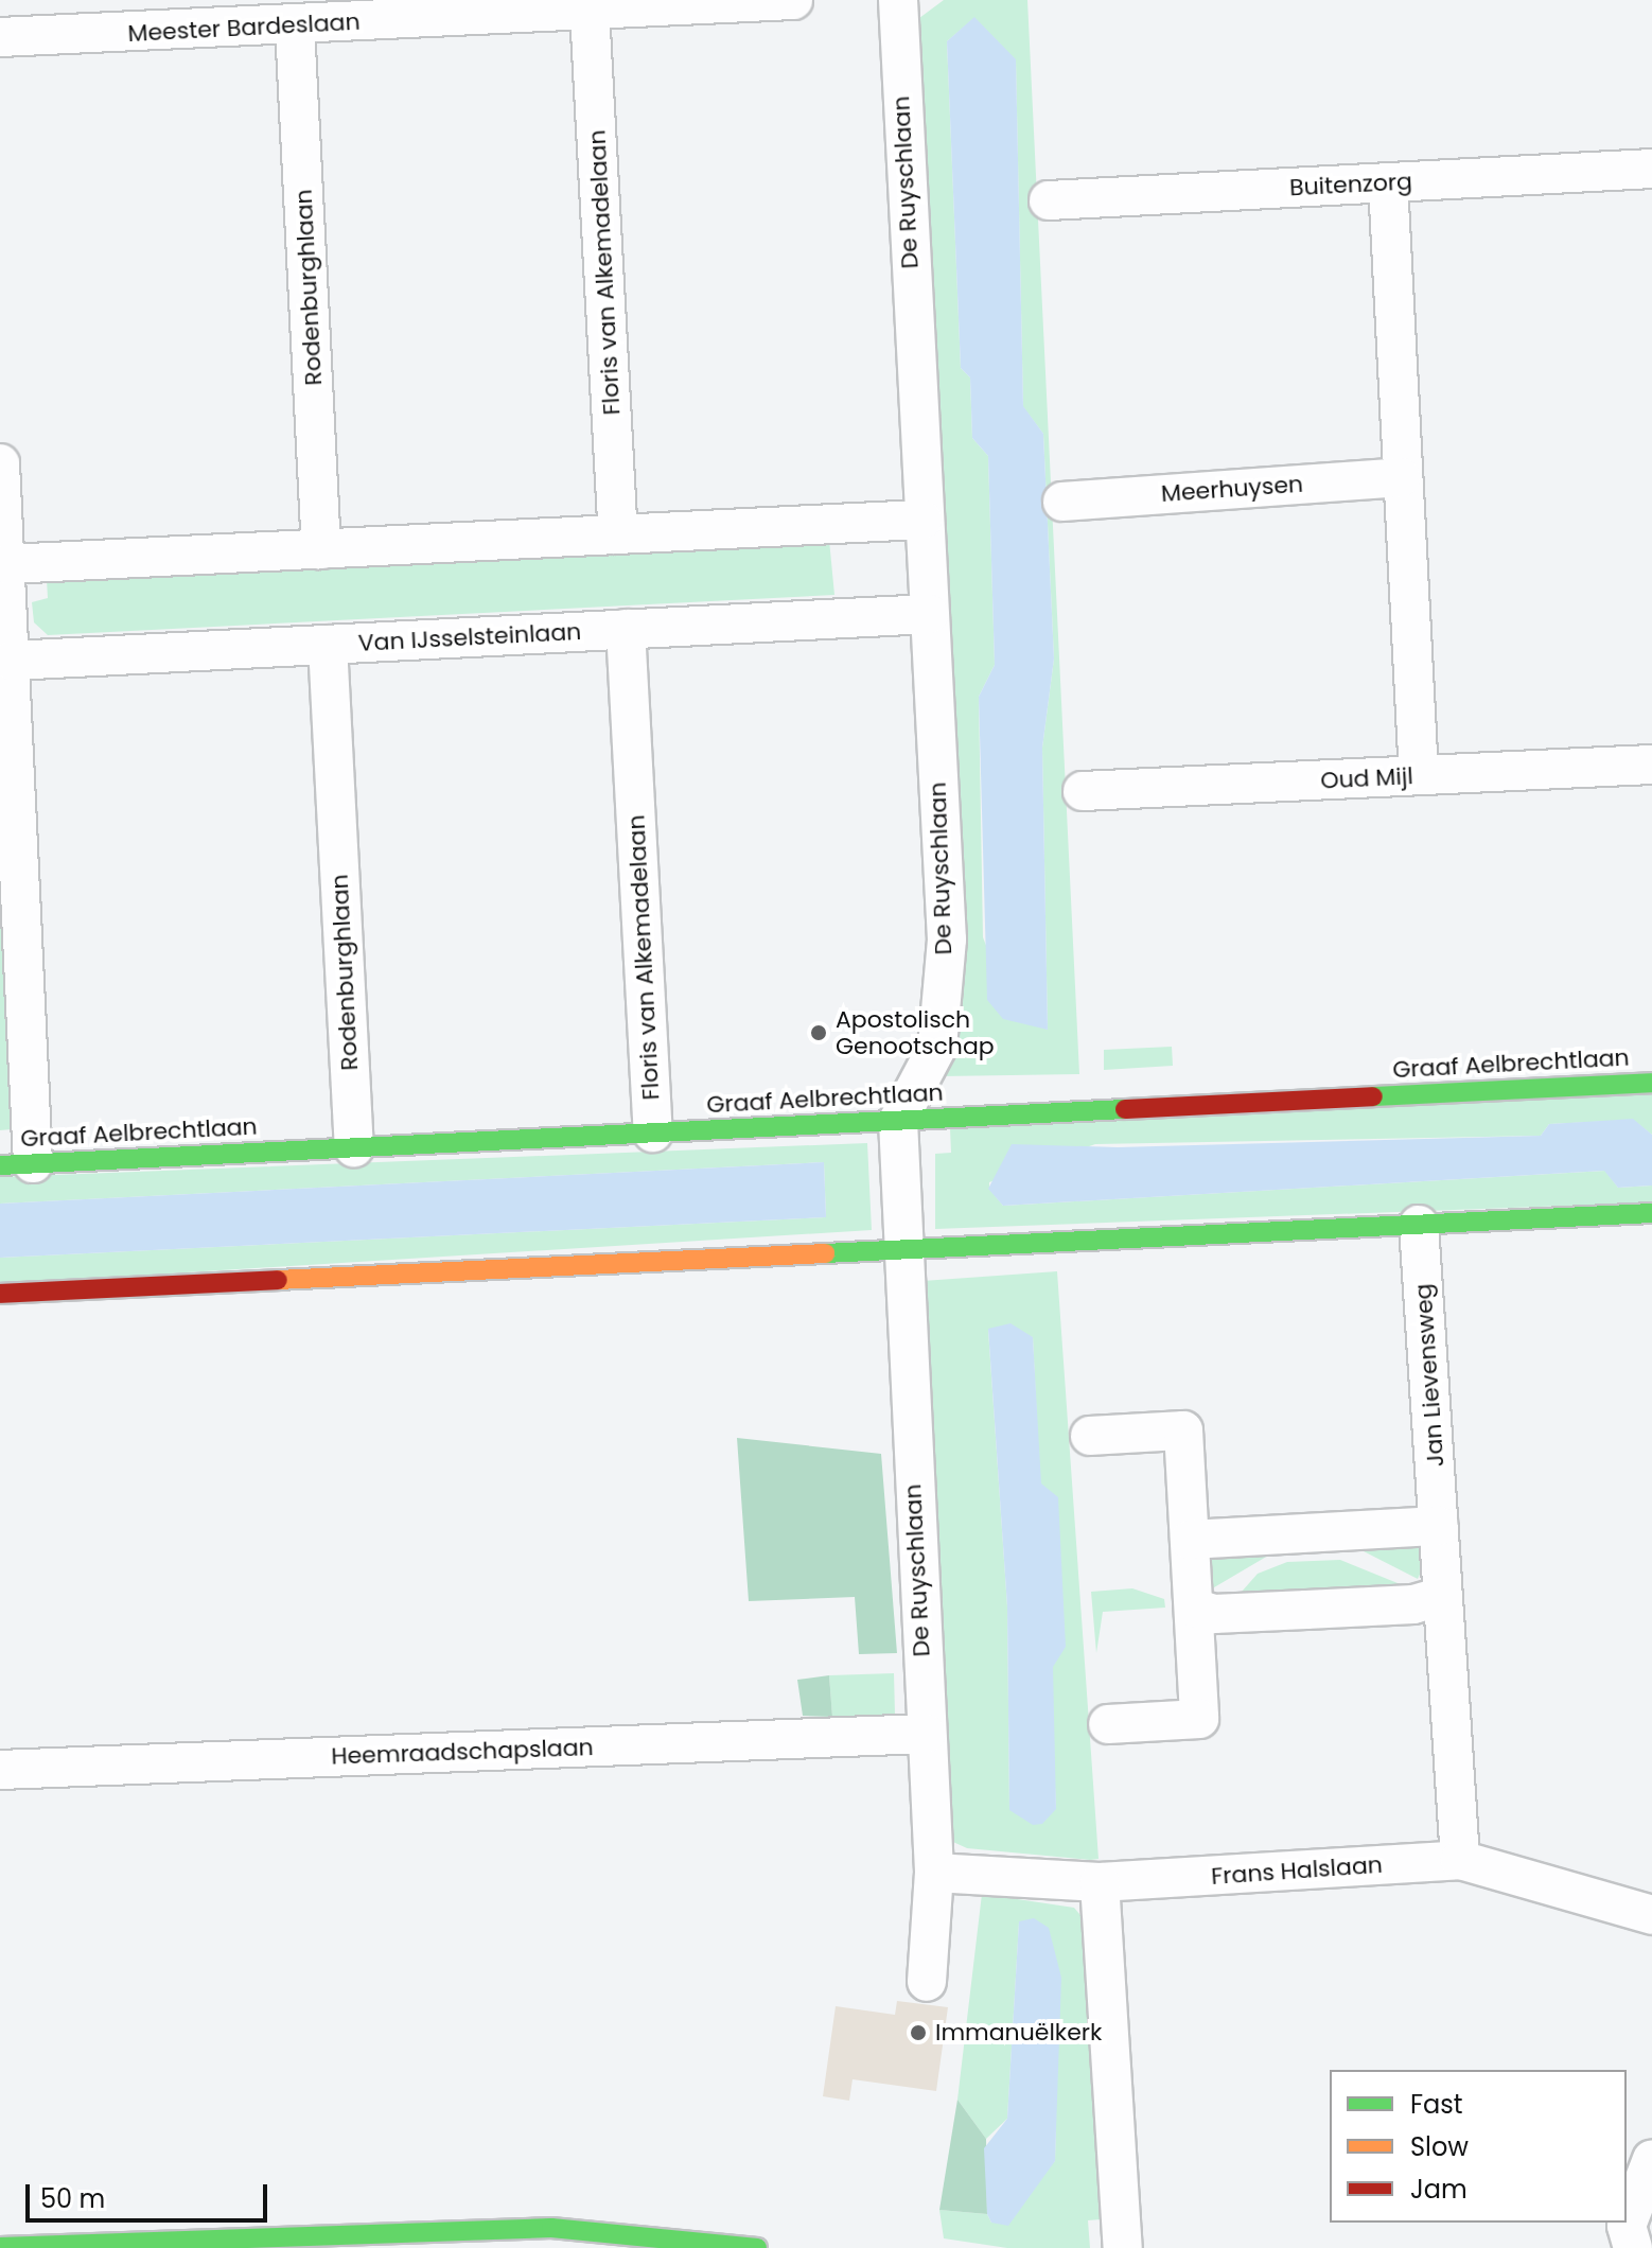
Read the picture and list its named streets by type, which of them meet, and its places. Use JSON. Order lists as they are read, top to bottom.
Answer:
{
  "streets": {
    "street": [
      "Meester Bardeslaan",
      "De Ruyschlaan",
      "Buitenzorg",
      "Floris van Alkemadelaan",
      "Rodenburghlaan",
      "Meerhuysen",
      "Van IJsselsteinlaan",
      "Oud Mijl",
      "Graaf Aelbrechtlaan",
      "Jan Lievensweg",
      "Heemraadschapslaan",
      "Frans Halslaan"
    ]
  },
  "crossings": [
    ["Meester Bardeslaan", "Floris van Alkemadelaan"],
    ["Meester Bardeslaan", "Rodenburghlaan"],
    ["De Ruyschlaan", "Van IJsselsteinlaan"],
    ["De Ruyschlaan", "Graaf Aelbrechtlaan"],
    ["De Ruyschlaan", "Heemraadschapslaan"],
    ["De Ruyschlaan", "Frans Halslaan"],
    ["Floris van Alkemadelaan", "Van IJsselsteinlaan"],
    ["Floris van Alkemadelaan", "Graaf Aelbrechtlaan"],
    ["Rodenburghlaan", "Van IJsselsteinlaan"],
    ["Rodenburghlaan", "Graaf Aelbrechtlaan"],
    ["Jan Lievensweg", "Frans Halslaan"]
  ],
  "places": ["Apostolisch Genootschap", "Immanuëlkerk"],
  "legend": ["Fast", "Slow", "Jam"],
  "scale_bar": "50 m"
}
